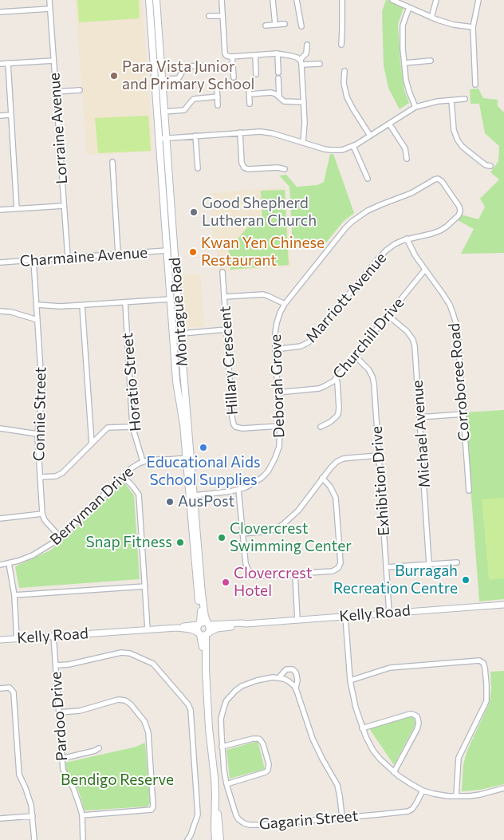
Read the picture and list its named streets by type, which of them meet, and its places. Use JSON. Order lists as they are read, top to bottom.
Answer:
{
  "streets": {
    "main road": ["Montague Road"],
    "street": [
      "Lorraine Avenue",
      "Charmaine Avenue",
      "Marriott Avenue",
      "Churchill Drive",
      "Hillary Crescent",
      "Horatio Street",
      "Corroboree Road",
      "Deborah Grove",
      "Connie Street",
      "Michael Avenue",
      "Exhibition Drive",
      "Berryman Drive",
      "Kelly Road",
      "Pardoo Drive",
      "Gagarin Street"
    ]
  },
  "crossings": [
    ["Lorraine Avenue", "Charmaine Avenue"],
    ["Charmaine Avenue", "Montague Road"],
    ["Charmaine Avenue", "Connie Street"],
    ["Marriott Avenue", "Corroboree Road"],
    ["Marriott Avenue", "Deborah Grove"],
    ["Montague Road", "Deborah Grove"],
    ["Montague Road", "Berryman Drive"],
    ["Montague Road", "Kelly Road"],
    ["Churchill Drive", "Corroboree Road"],
    ["Churchill Drive", "Deborah Grove"],
    ["Churchill Drive", "Michael Avenue"],
    ["Churchill Drive", "Exhibition Drive"],
    ["Hillary Crescent", "Deborah Grove"],
    ["Horatio Street", "Berryman Drive"],
    ["Exhibition Drive", "Kelly Road"],
    ["Kelly Road", "Pardoo Drive"]
  ],
  "parks": ["Bendigo Reserve"],
  "places": [
    "Para Vista Junior and Primary School",
    "Good Shepherd Lutheran Church",
    "Kwan Yen Chinese Restaurant",
    "Educational Aids School Supplies",
    "AusPost",
    "Clovercrest Swimming Center",
    "Snap Fitness",
    "Burragah Recreation Centre",
    "Clovercrest Hotel"
  ]
}
